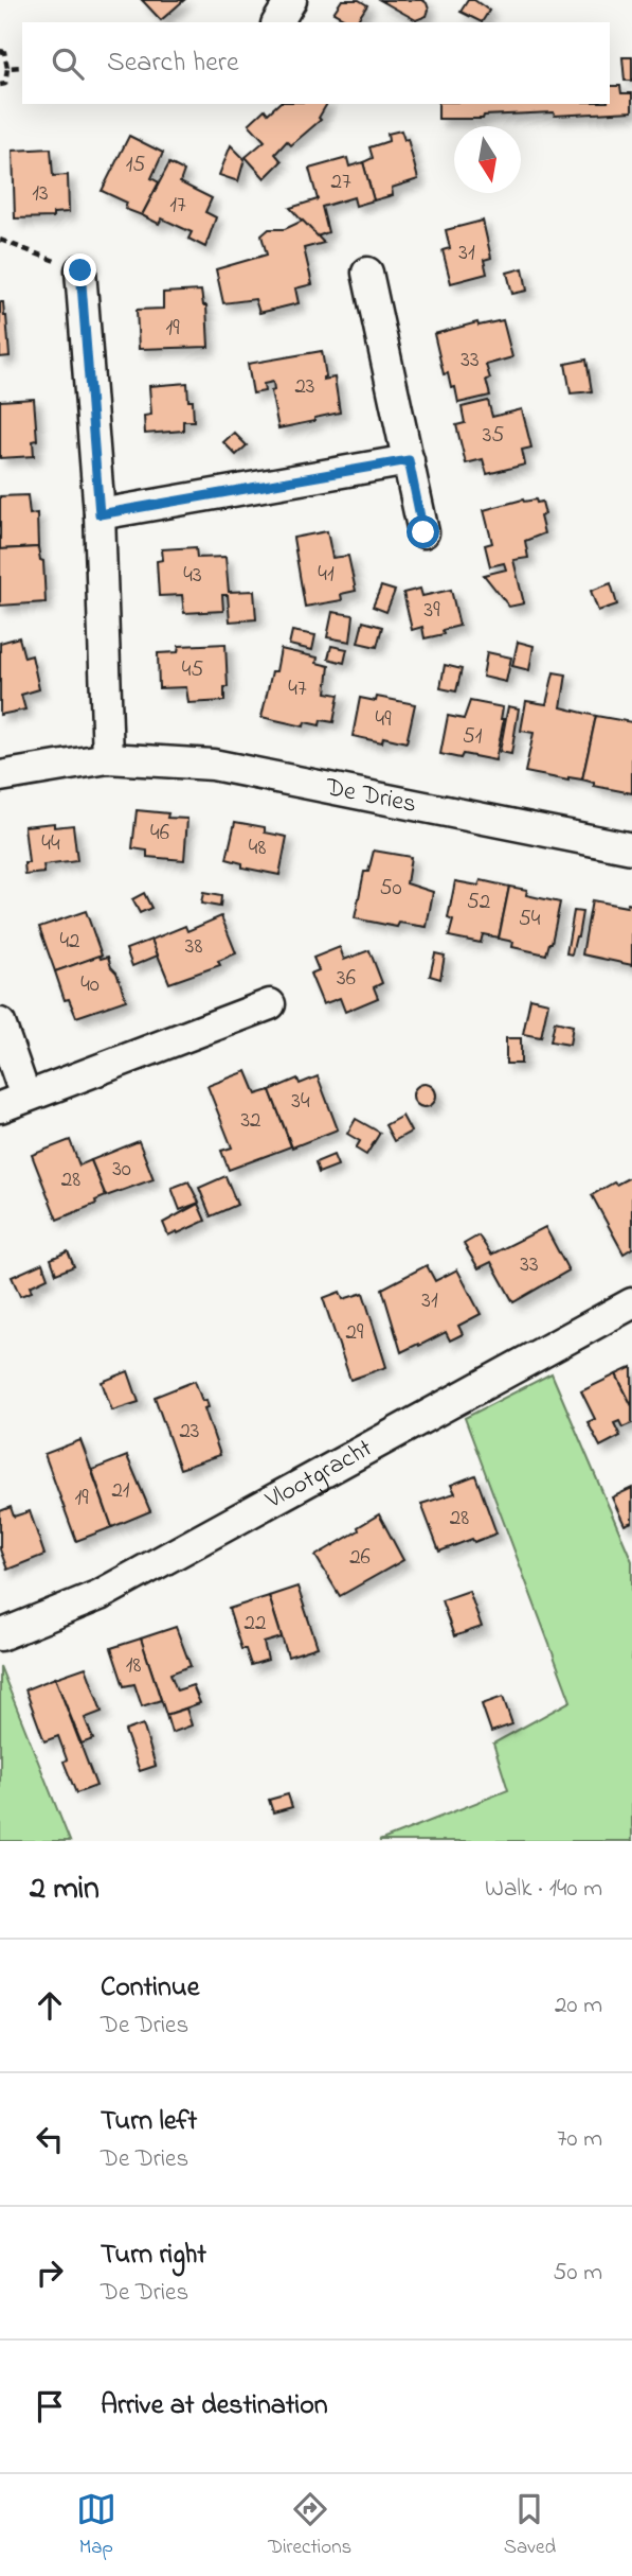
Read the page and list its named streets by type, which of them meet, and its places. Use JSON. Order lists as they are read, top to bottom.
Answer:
{
  "streets": {
    "street": ["De Dries", "Vlootgracht"]
  },
  "house_numbers": [
    "15",
    "27",
    "13",
    "17",
    "31",
    "19",
    "33",
    "23",
    "35",
    "41",
    "43",
    "39",
    "45",
    "47",
    "49",
    "51",
    "46",
    "44",
    "48",
    "50",
    "52",
    "54",
    "42",
    "38",
    "36",
    "40",
    "34",
    "32",
    "30",
    "28",
    "33",
    "31",
    "29",
    "23",
    "21",
    "19",
    "28",
    "26",
    "22",
    "18"
  ],
  "north": "bottom",
  "page": {
    "search": "Search here",
    "heading": ["2 min", "Walk · 140 m"],
    "list": [
      ["Continue", "De Dries", "20 m"],
      ["Turn left", "De Dries", "70 m"],
      ["Turn right", "De Dries", "50 m"],
      "Arrive at destination"
    ],
    "nav": ["Map", "Directions", "Saved"]
  }
}
